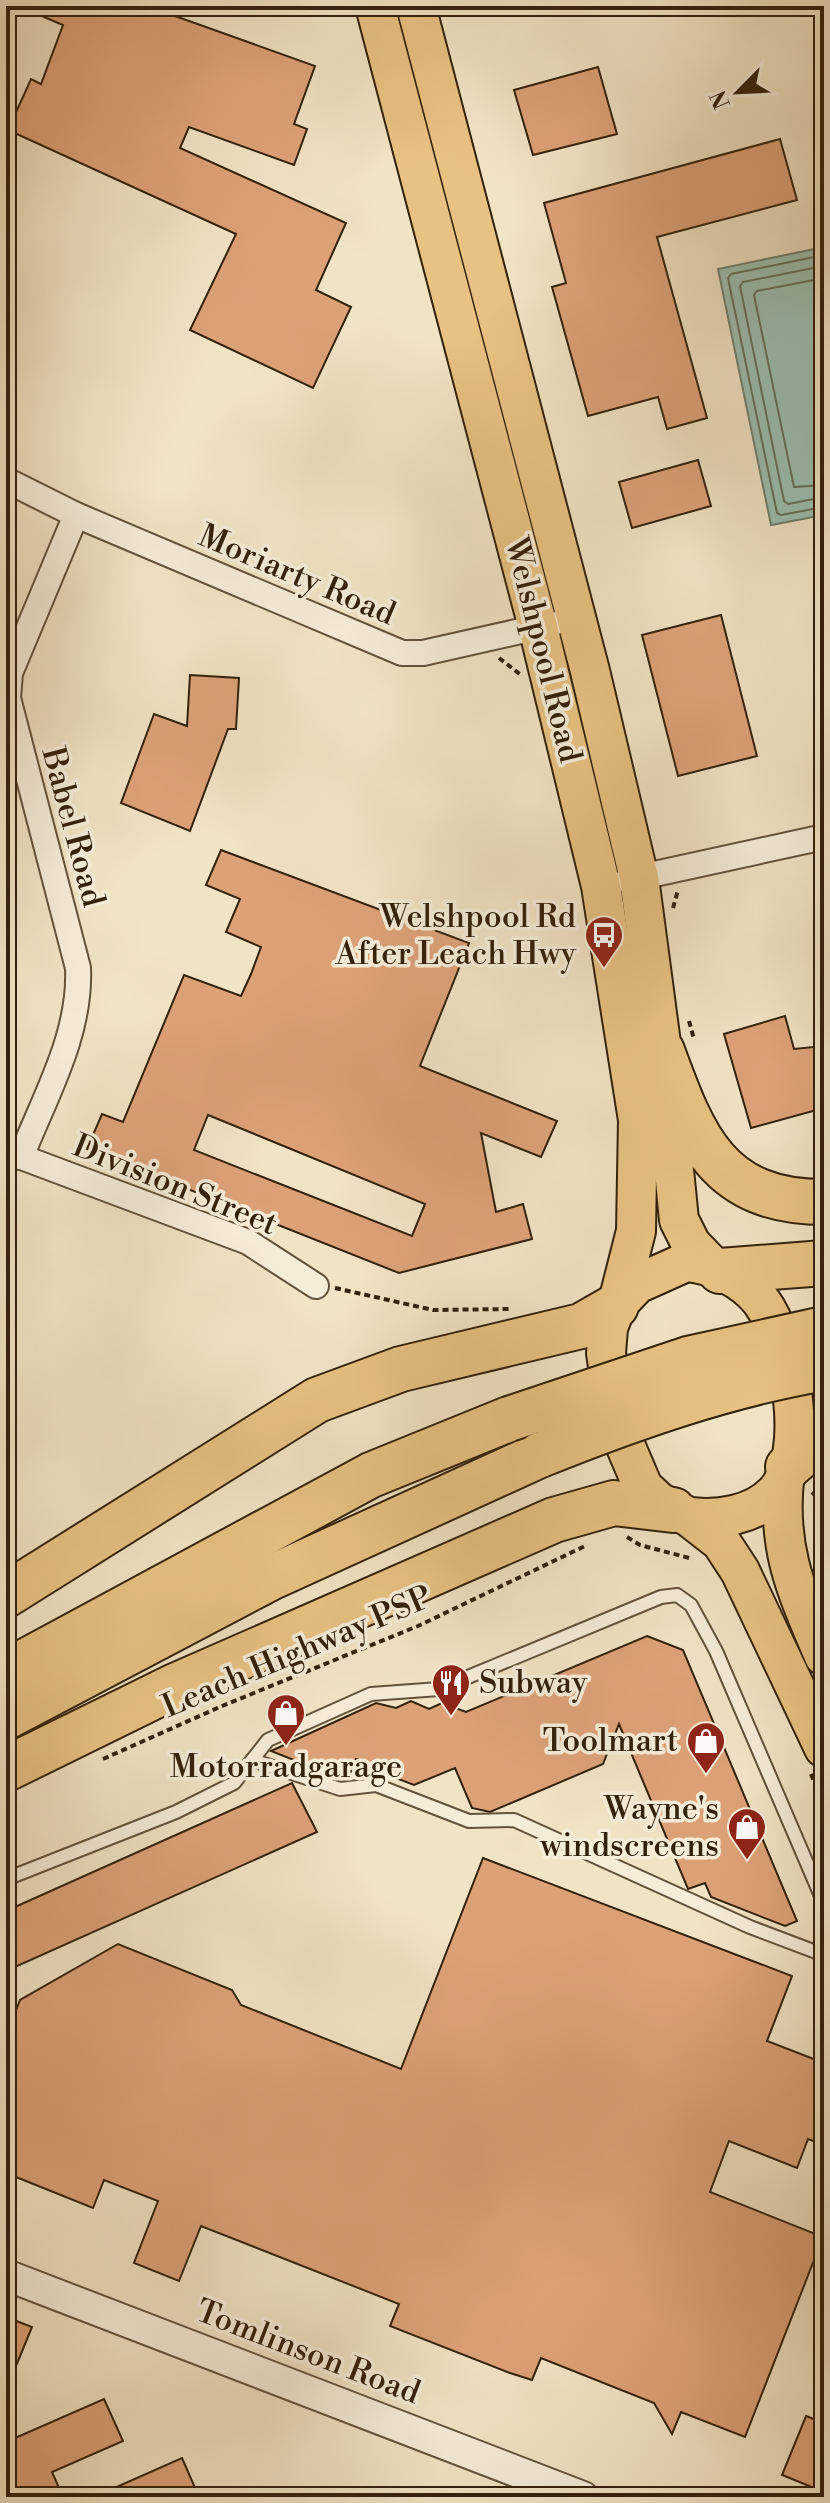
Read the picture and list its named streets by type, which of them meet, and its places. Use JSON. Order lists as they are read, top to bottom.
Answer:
{
  "streets": {
    "main road": ["Welshpool Road"],
    "street": [
      "Moriarty Road",
      "Babel Road",
      "Division Street",
      "Tomlinson Road"
    ],
    "path": ["Leach Highway PSP"]
  },
  "crossings": [
    ["Moriarty Road", "Welshpool Road"],
    ["Moriarty Road", "Babel Road"],
    ["Babel Road", "Division Street"]
  ],
  "places": {
    "bus stop": ["Welshpool Rd After Leach Hwy"],
    "restaurant": ["Subway"],
    "shop": ["Motorradgarage", "Toolmart", "Wayne's windscreens"]
  },
  "north": "bottom left"
}
